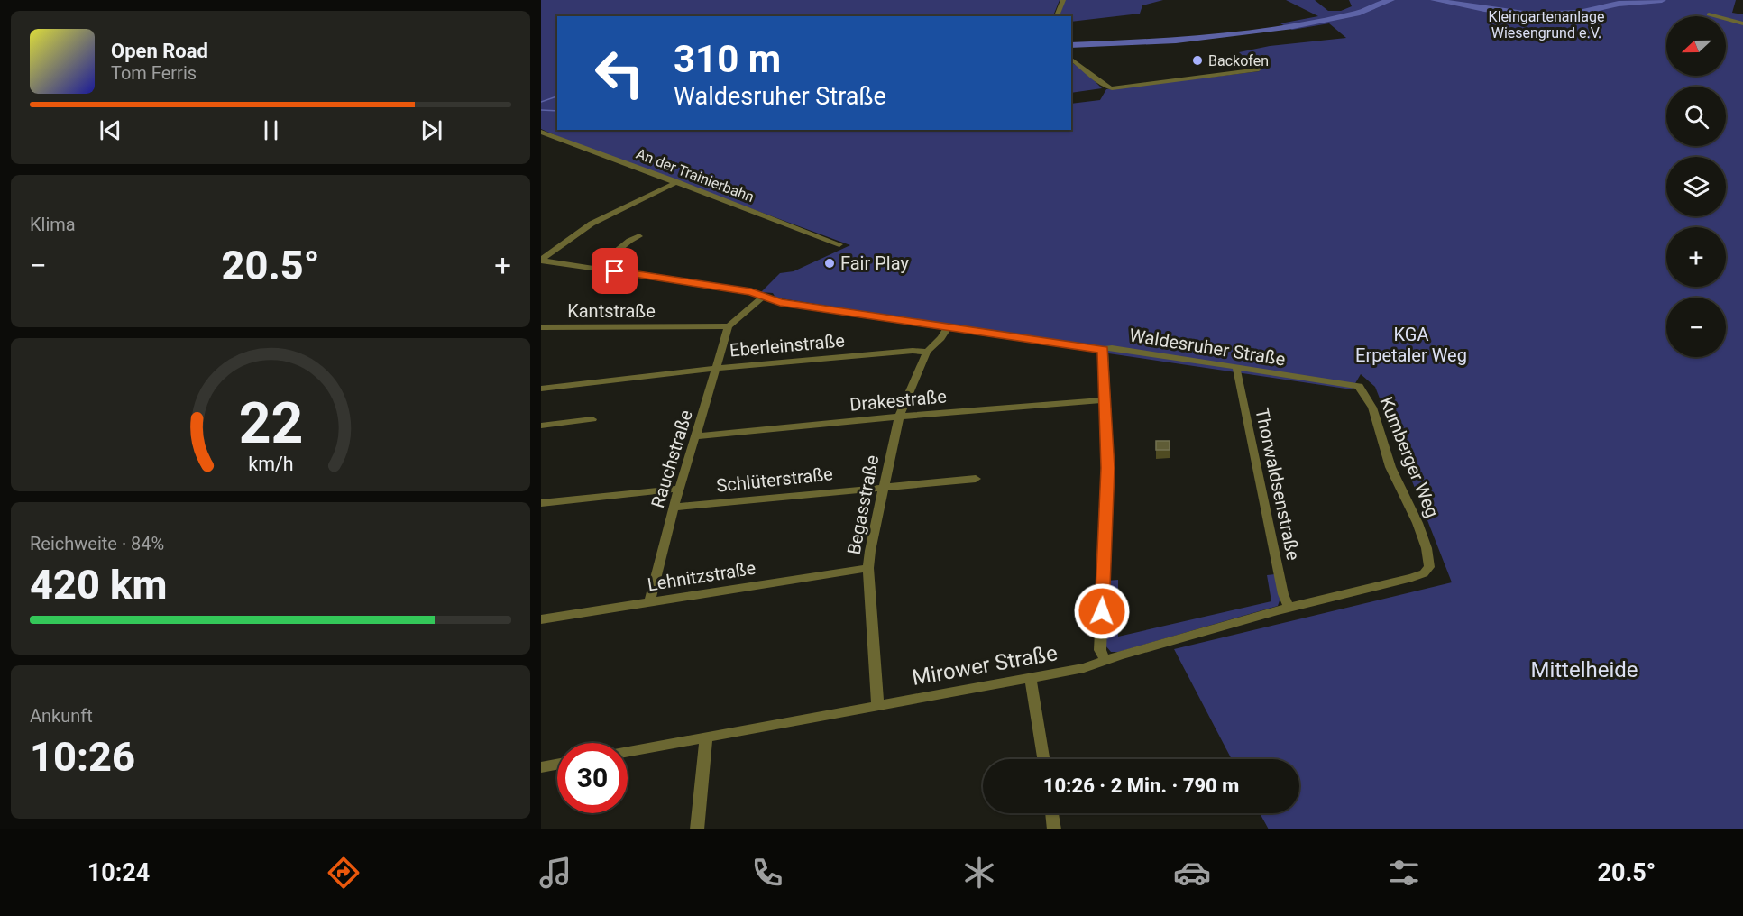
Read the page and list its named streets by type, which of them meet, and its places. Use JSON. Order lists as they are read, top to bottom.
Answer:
{
  "streets": {
    "street": [
      "An der Trainierbahn",
      "Kantstraße",
      "Eberleinstraße",
      "Waldesruher Straße",
      "Drakestraße",
      "Kumberger Weg",
      "Rauchstraße",
      "Schlüterstraße",
      "Thorwaldsenstraße",
      "Begasstraße",
      "Lehnitzstraße",
      "Mirower Straße"
    ]
  },
  "crossings": [
    ["Kantstraße", "Rauchstraße"],
    ["Eberleinstraße", "Rauchstraße"],
    ["Eberleinstraße", "Begasstraße"],
    ["Waldesruher Straße", "Kumberger Weg"],
    ["Waldesruher Straße", "Thorwaldsenstraße"],
    ["Waldesruher Straße", "Begasstraße"],
    ["Drakestraße", "Rauchstraße"],
    ["Drakestraße", "Begasstraße"],
    ["Kumberger Weg", "Mirower Straße"],
    ["Rauchstraße", "Schlüterstraße"],
    ["Rauchstraße", "Lehnitzstraße"],
    ["Schlüterstraße", "Begasstraße"],
    ["Thorwaldsenstraße", "Mirower Straße"],
    ["Begasstraße", "Lehnitzstraße"],
    ["Begasstraße", "Mirower Straße"]
  ],
  "parks": ["Kleingartenanlage Wiesengrund e.V.", "KGA Erpetaler Weg", "Mittelheide"],
  "places": ["Backofen", "Fair Play"],
  "north": "left",
  "page": {
    "map_buttons": ["+", "−"],
    "turn": ["310 m", "Waldesruher Straße"],
    "song": ["Open Road", "Tom Ferris"],
    "tile": [
      "Klima",
      ["Reichweite · 84%", "420 km"],
      ["Ankunft", "10:26"]
    ],
    "heat": ["−", "20.5°", "+"],
    "limit": "30",
    "trip": "10:26 · 2 Min. · 790 m",
    "tabs": ["10:24", "20.5°"],
    "gauge": ["22", "km/h"]
  }
}
